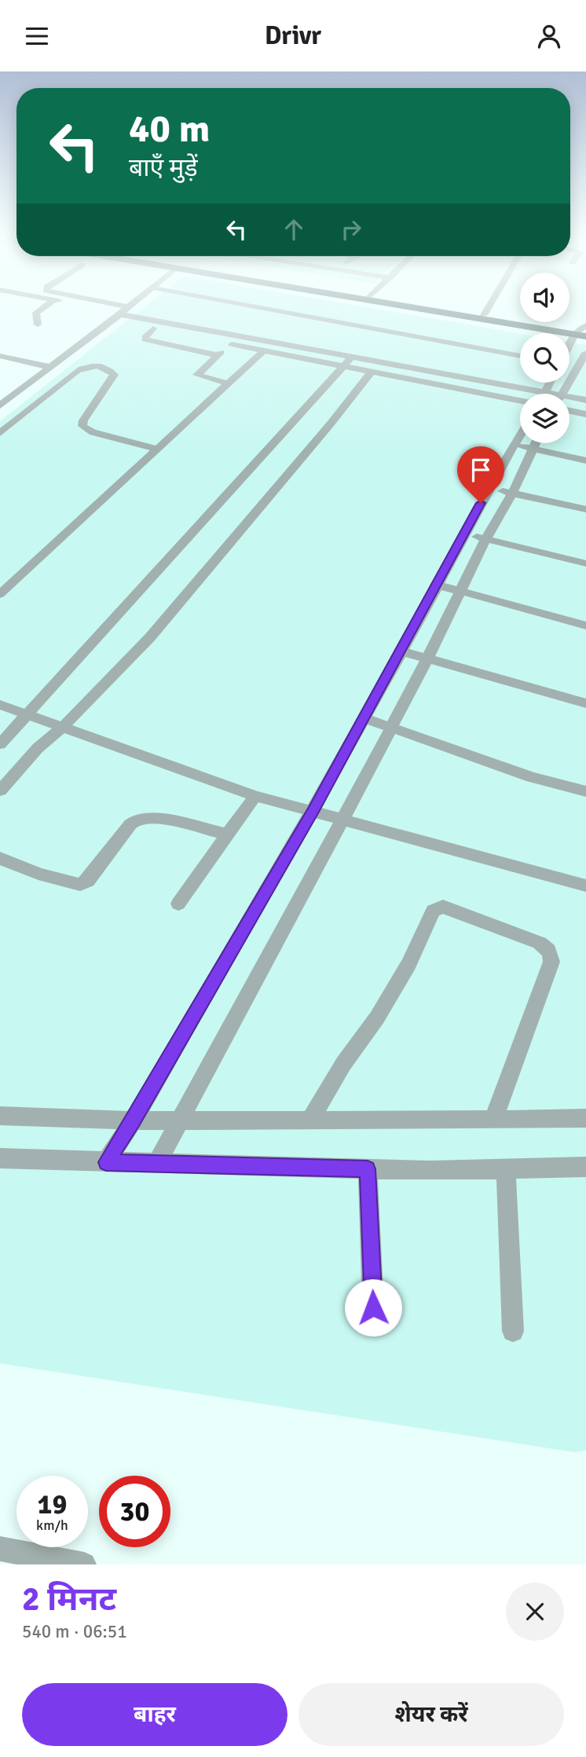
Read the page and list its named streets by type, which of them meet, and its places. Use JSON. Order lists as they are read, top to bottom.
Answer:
{
  "page": {
    "header": "Drivr",
    "turn": ["40 m", "बाएँ मुड़ें"],
    "speed": "19 km/h",
    "limit": "30",
    "heading": ["2 मिनट", "540 m · 06:51"],
    "buttons": ["बाहर", "शेयर करें"]
  }
}
